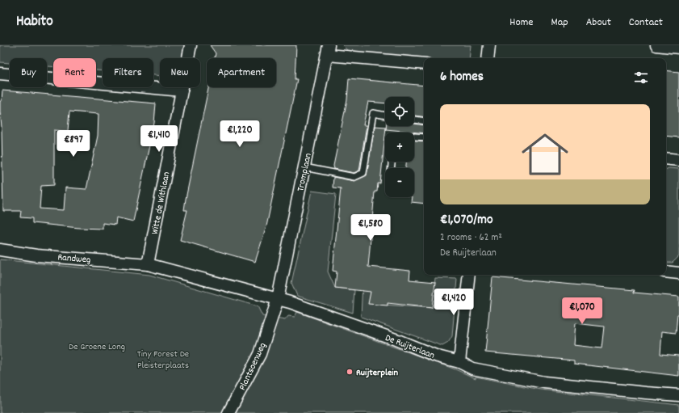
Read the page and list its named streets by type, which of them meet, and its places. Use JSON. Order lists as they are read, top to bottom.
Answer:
{
  "streets": {
    "street": [
      "Tromplaan",
      "Witte de Withlaan",
      "Randweg",
      "De Ruijterlaan",
      "Plantsoenweg"
    ]
  },
  "crossings": [
    ["Tromplaan", "De Ruijterlaan"],
    ["Tromplaan", "Plantsoenweg"],
    ["Witte de Withlaan", "Randweg"],
    ["Witte de Withlaan", "De Ruijterlaan"],
    ["Randweg", "De Ruijterlaan"],
    ["De Ruijterlaan", "Plantsoenweg"]
  ],
  "parks": ["De Groene Long", "Tiny Forest De Pleisterplaats"],
  "places": ["Ruijterplein"],
  "page": {
    "header": "Habito",
    "nav": [
      "Home",
      "Map",
      "About",
      "Contact"
    ],
    "chip": [
      "Buy",
      "Rent",
      "Filters",
      "New",
      "Apartment"
    ],
    "heading": "6 homes",
    "map_buttons": ["+", "−"],
    "list": [
      {
        "name": "€1,070/mo",
        "note": "2 rooms · 62 m² · De Ruijterlaan"
      }
    ],
    "price": [
      "€1,220",
      "€1,410",
      "€897",
      "€1,580",
      "€1,420",
      "€1,070"
    ]
  }
}
